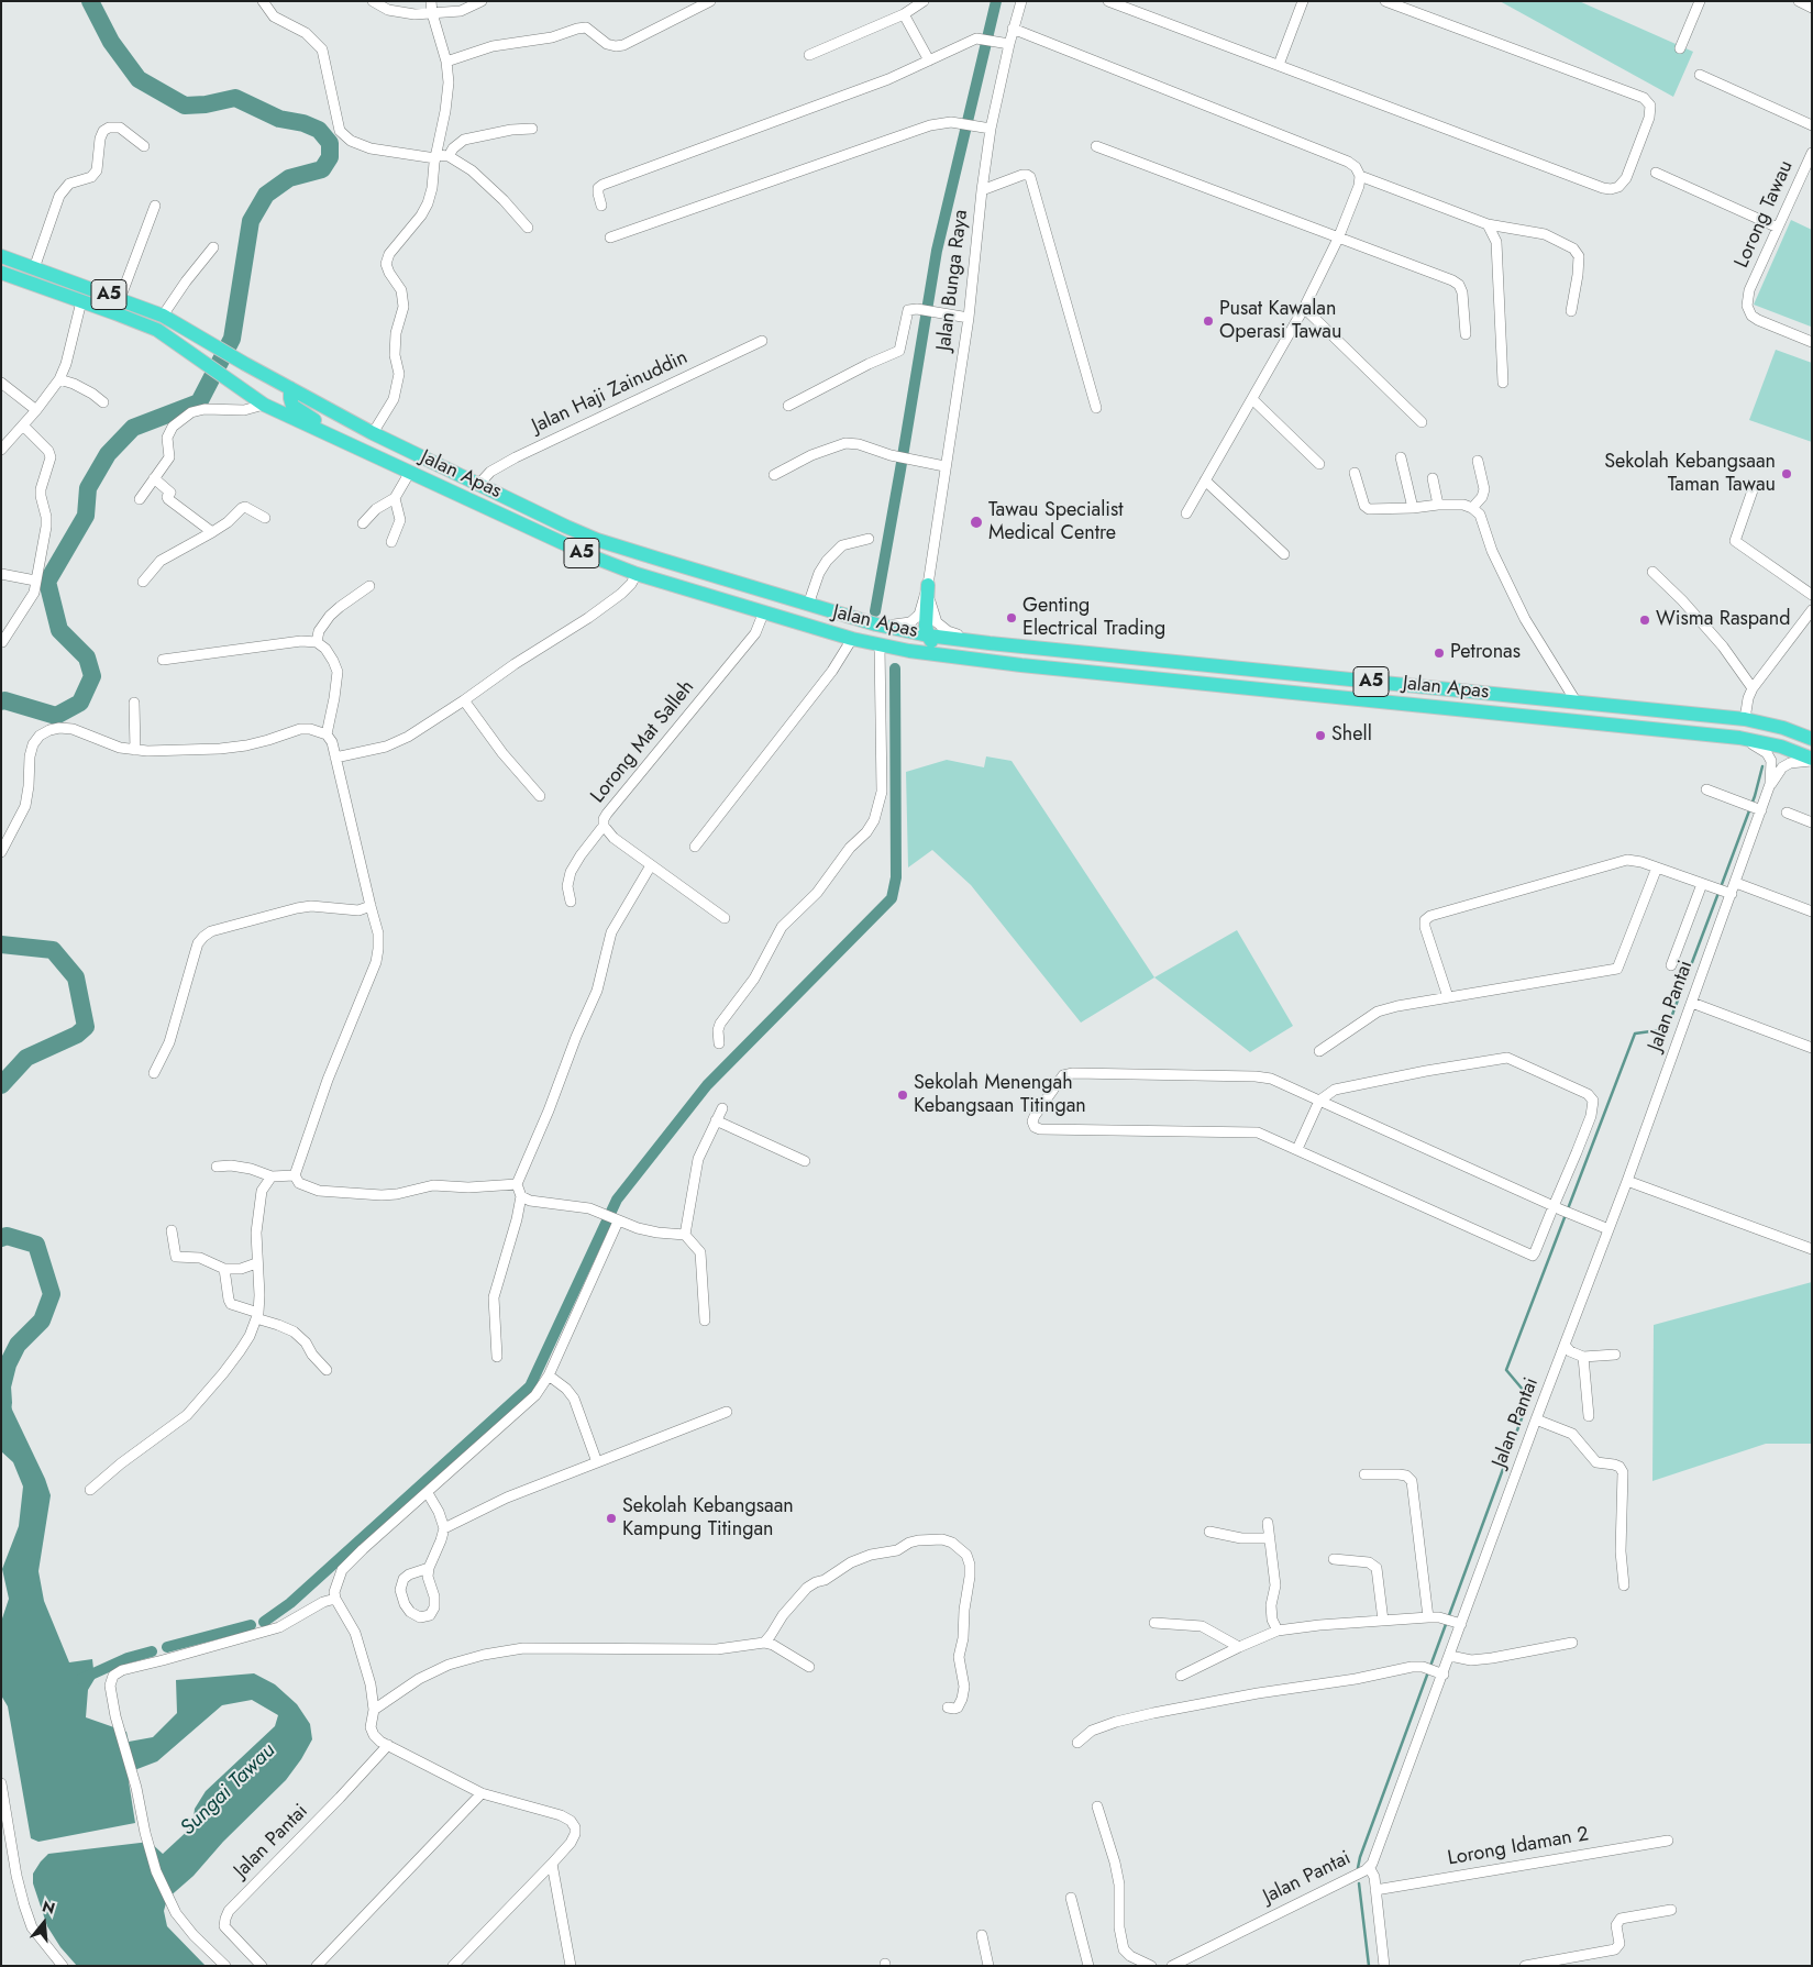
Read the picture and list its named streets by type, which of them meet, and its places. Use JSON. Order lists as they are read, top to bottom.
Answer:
{
  "streets": {
    "highway": ["A5", "Jalan Apas"],
    "street": [
      "Lorong Tawau",
      "Jalan Bunga Raya",
      "Jalan Haji Zainuddin",
      "Lorong Mat Salleh",
      "Jalan Pantai",
      "Lorong Idaman 2"
    ]
  },
  "crossings": [
    ["Jalan Haji Zainuddin", "Jalan Apas"],
    ["Jalan Apas", "Lorong Mat Salleh"]
  ],
  "water": ["Sungai Tawau"],
  "places": [
    "Pusat Kawalan Operasi Tawau",
    "Sekolah Kebangsaan Taman Tawau",
    "Tawau Specialist Medical Centre",
    "Genting Electrical Trading",
    "Wisma Raspand",
    "Petronas",
    "Shell",
    "Sekolah Menengah Kebangsaan Titingan",
    "Sekolah Kebangsaan Kampung Titingan"
  ],
  "north": "top"
}
